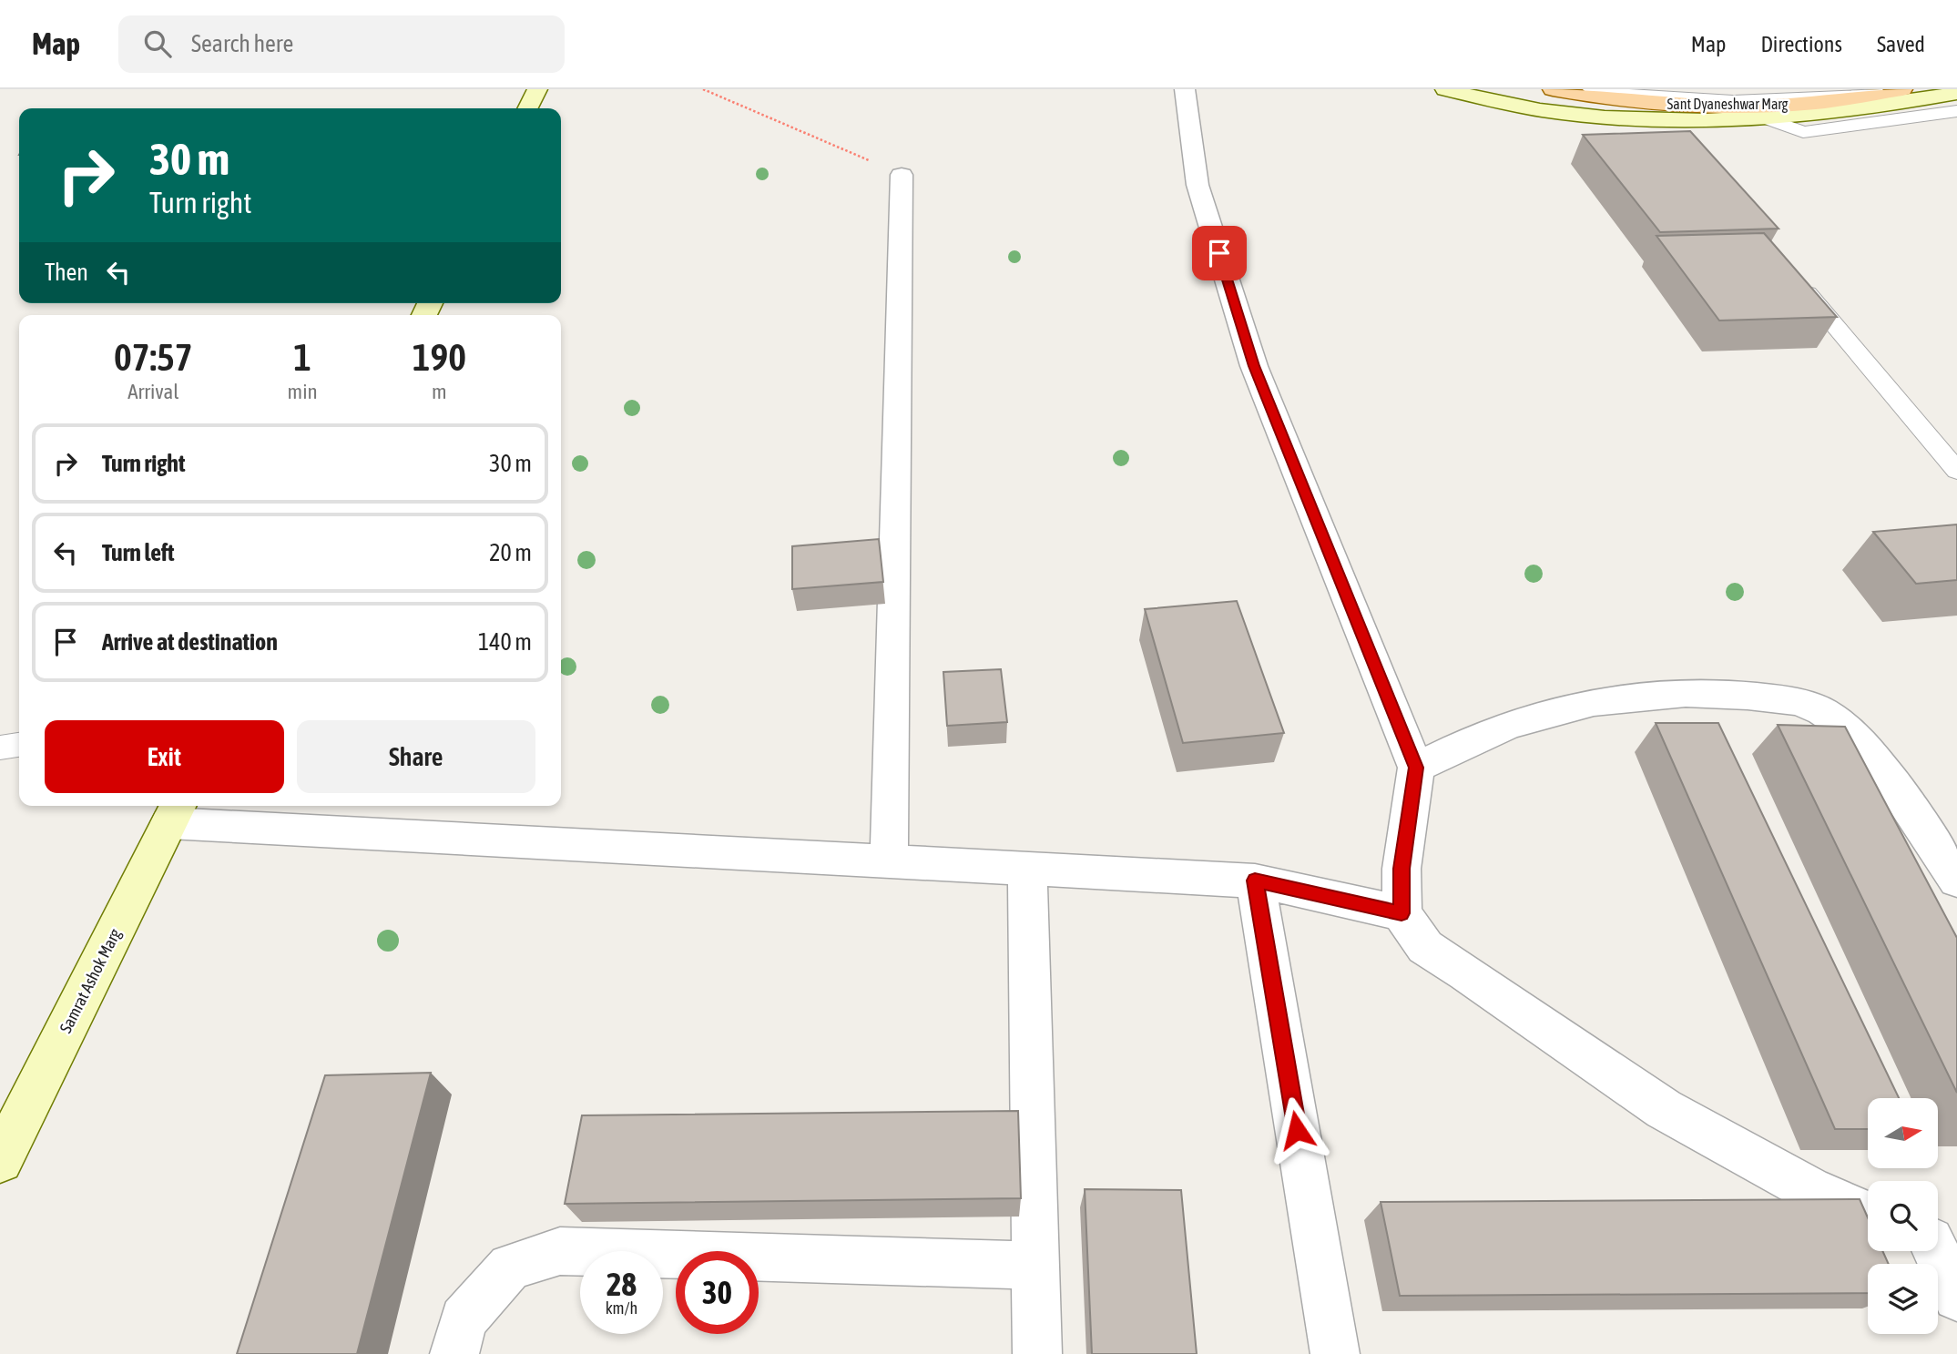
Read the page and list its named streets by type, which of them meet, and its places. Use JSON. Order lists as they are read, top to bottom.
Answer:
{
  "streets": {
    "main road": ["Sant Dyaneshwar Marg"],
    "street": ["Samrat Ashok Marg"]
  },
  "north": "right",
  "page": {
    "header": "Map",
    "search": "Search here",
    "nav": ["Map", "Directions", "Saved"],
    "turn": ["30 m", "Turn right"],
    "then": "Then",
    "eta": [
      "07:57",
      "Arrival",
      "1",
      "min",
      "190",
      "m"
    ],
    "list": [
      {
        "name": "Turn right",
        "value": "30 m"
      },
      {
        "name": "Turn left",
        "value": "20 m"
      },
      {
        "name": "Arrive at destination",
        "value": "140 m"
      }
    ],
    "buttons": ["Exit", "Share"],
    "speed": "28 km/h",
    "limit": "30"
  }
}
